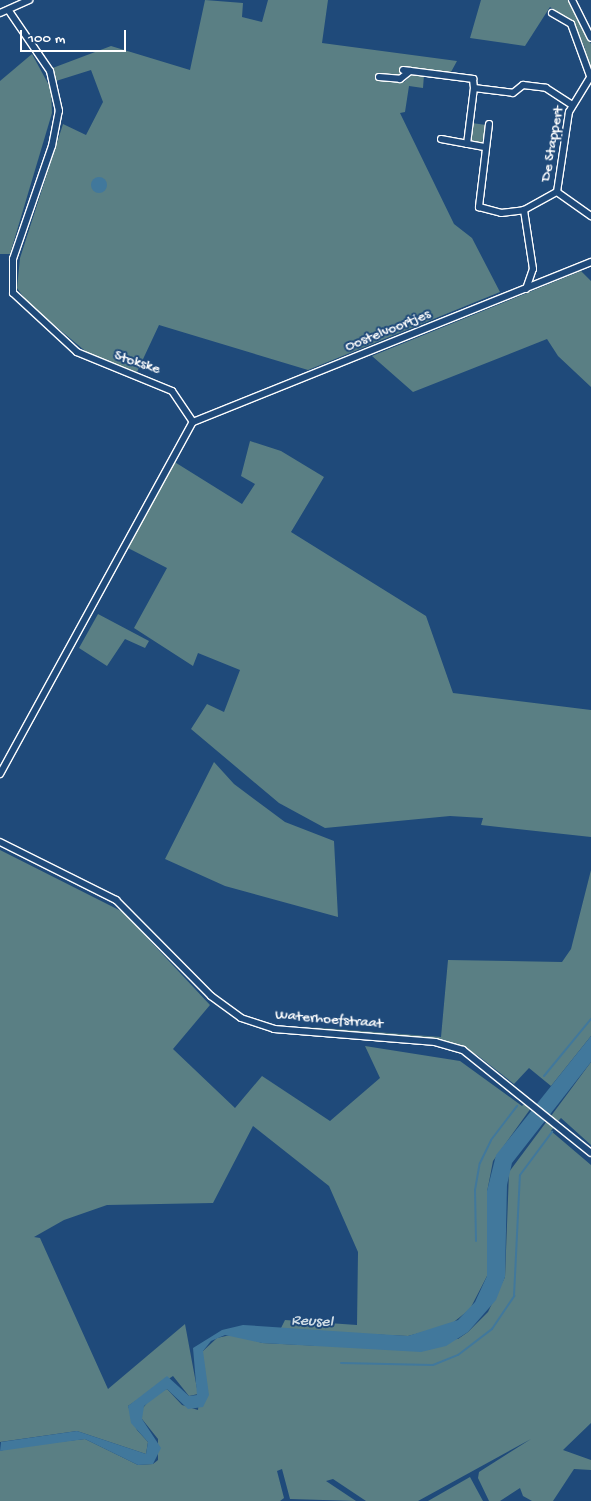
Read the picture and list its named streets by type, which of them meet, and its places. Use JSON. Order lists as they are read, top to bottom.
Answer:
{
  "streets": {
    "street": [
      "De Stappert",
      "Oostelvoortjes",
      "Stokske",
      "Waterhoefstraat"
    ]
  },
  "crossings": [
    ["Oostelvoortjes", "Stokske"]
  ],
  "water": ["Reusel"],
  "scale_bar": "100 m"
}
